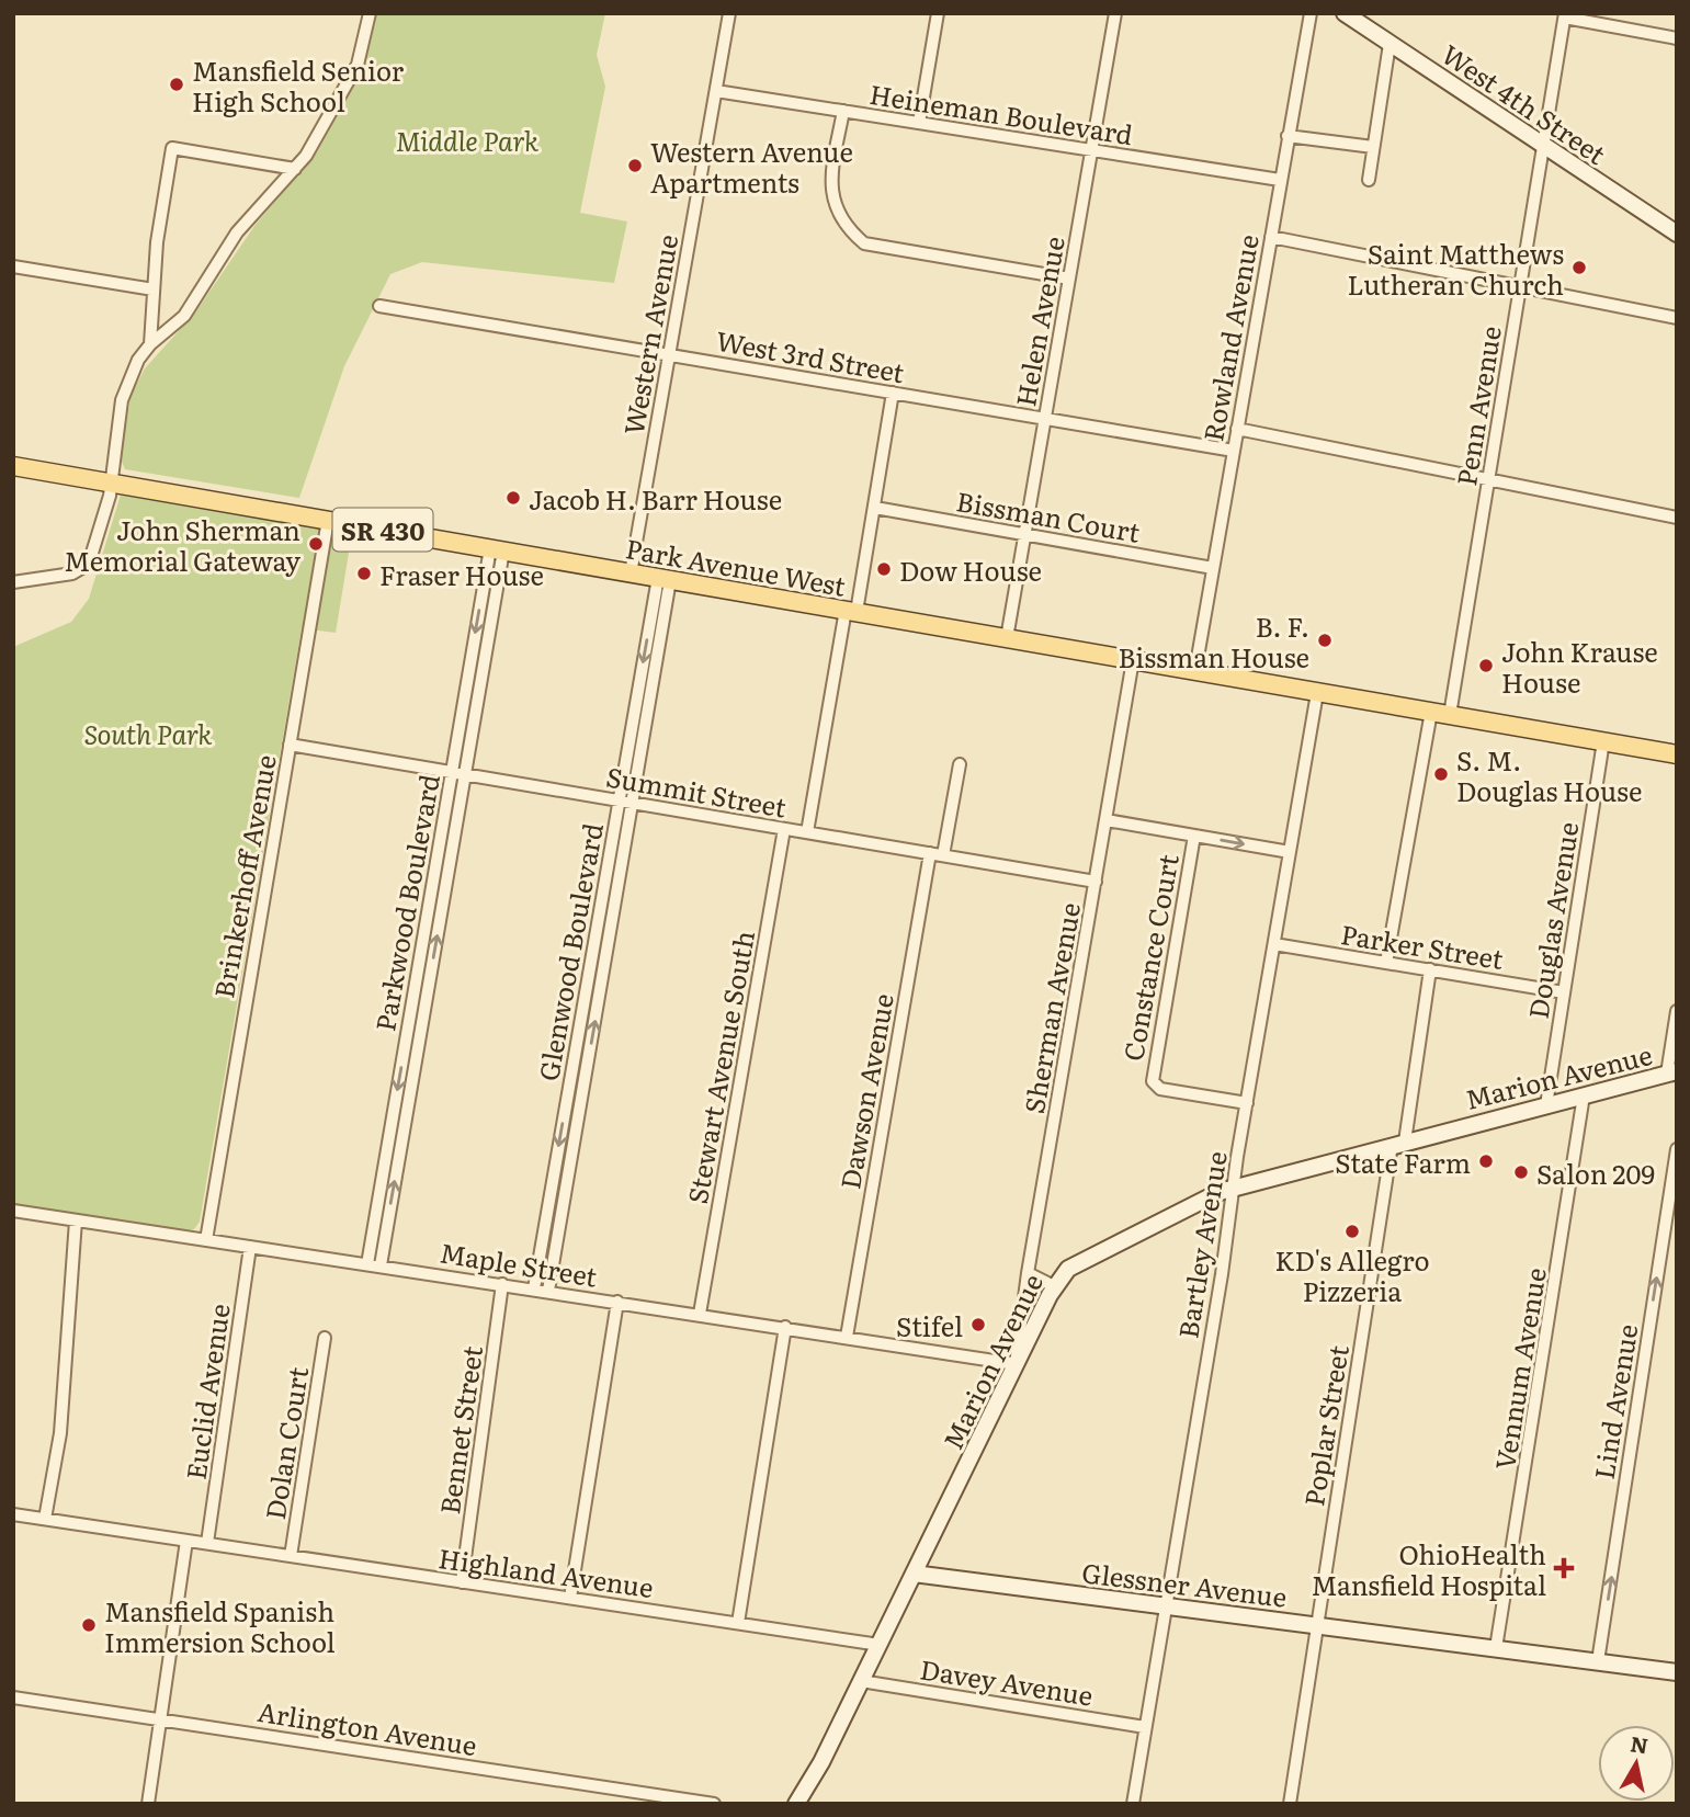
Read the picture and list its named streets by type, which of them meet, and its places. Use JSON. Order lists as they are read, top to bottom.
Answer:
{
  "streets": {
    "main road": ["SR 430", "Park Avenue West"],
    "street": [
      "West 4th Street",
      "Heineman Boulevard",
      "Helen Avenue",
      "Western Avenue",
      "Rowland Avenue",
      "West 3rd Street",
      "Penn Avenue",
      "Bissman Court",
      "Summit Street",
      "Brinkerhoff Avenue",
      "Parkwood Boulevard",
      "Douglas Avenue",
      "Parker Street",
      "Glenwood Boulevard",
      "Constance Court",
      "Sherman Avenue",
      "Stewart Avenue South",
      "Marion Avenue",
      "Dawson Avenue",
      "Bartley Avenue",
      "Maple Street",
      "Vennum Avenue",
      "Euclid Avenue",
      "Lind Avenue",
      "Poplar Street",
      "Bennet Street",
      "Dolan Court",
      "Highland Avenue",
      "Glessner Avenue",
      "Davey Avenue",
      "Arlington Avenue"
    ]
  },
  "crossings": [
    ["West 4th Street", "Penn Avenue"],
    ["Heineman Boulevard", "Helen Avenue"],
    ["Heineman Boulevard", "Western Avenue"],
    ["Heineman Boulevard", "Rowland Avenue"],
    ["Helen Avenue", "West 3rd Street"],
    ["Helen Avenue", "Bissman Court"],
    ["Helen Avenue", "Park Avenue West"],
    ["Western Avenue", "West 3rd Street"],
    ["Western Avenue", "Park Avenue West"],
    ["Rowland Avenue", "West 3rd Street"],
    ["Rowland Avenue", "Bissman Court"],
    ["Rowland Avenue", "Park Avenue West"],
    ["Penn Avenue", "Park Avenue West"],
    ["Park Avenue West", "Brinkerhoff Avenue"],
    ["Park Avenue West", "Parkwood Boulevard"],
    ["Park Avenue West", "Douglas Avenue"],
    ["Park Avenue West", "Glenwood Boulevard"],
    ["Park Avenue West", "Sherman Avenue"],
    ["Park Avenue West", "Bartley Avenue"],
    ["Summit Street", "Brinkerhoff Avenue"],
    ["Summit Street", "Parkwood Boulevard"],
    ["Summit Street", "Glenwood Boulevard"],
    ["Summit Street", "Sherman Avenue"],
    ["Summit Street", "Stewart Avenue South"],
    ["Summit Street", "Dawson Avenue"],
    ["Brinkerhoff Avenue", "Maple Street"],
    ["Parkwood Boulevard", "Maple Street"],
    ["Douglas Avenue", "Parker Street"],
    ["Douglas Avenue", "Marion Avenue"],
    ["Parker Street", "Bartley Avenue"],
    ["Parker Street", "Poplar Street"],
    ["Glenwood Boulevard", "Maple Street"],
    ["Constance Court", "Bartley Avenue"],
    ["Sherman Avenue", "Marion Avenue"],
    ["Sherman Avenue", "Maple Street"],
    ["Stewart Avenue South", "Maple Street"],
    ["Marion Avenue", "Bartley Avenue"],
    ["Marion Avenue", "Maple Street"],
    ["Marion Avenue", "Vennum Avenue"],
    ["Marion Avenue", "Poplar Street"],
    ["Marion Avenue", "Highland Avenue"],
    ["Marion Avenue", "Glessner Avenue"],
    ["Marion Avenue", "Davey Avenue"],
    ["Dawson Avenue", "Maple Street"],
    ["Bartley Avenue", "Glessner Avenue"],
    ["Bartley Avenue", "Davey Avenue"],
    ["Maple Street", "Euclid Avenue"],
    ["Maple Street", "Bennet Street"],
    ["Vennum Avenue", "Glessner Avenue"],
    ["Euclid Avenue", "Highland Avenue"],
    ["Lind Avenue", "Glessner Avenue"],
    ["Poplar Street", "Glessner Avenue"],
    ["Bennet Street", "Highland Avenue"],
    ["Dolan Court", "Highland Avenue"]
  ],
  "one_way": ["Lind Avenue"],
  "parks": ["Middle Park", "South Park"],
  "places": {
    "other": [
      "Mansfield Senior High School",
      "Western Avenue Apartments",
      "Saint Matthews Lutheran Church",
      "Jacob H. Barr House",
      "John Sherman Memorial Gateway",
      "Dow House",
      "Fraser House",
      "B. F. Bissman House",
      "John Krause House",
      "S. M. Douglas House",
      "State Farm",
      "Salon 209",
      "KD's Allegro Pizzeria",
      "Stifel",
      "Mansfield Spanish Immersion School"
    ],
    "health": ["OhioHealth Mansfield Hospital"]
  },
  "north": "top"
}
